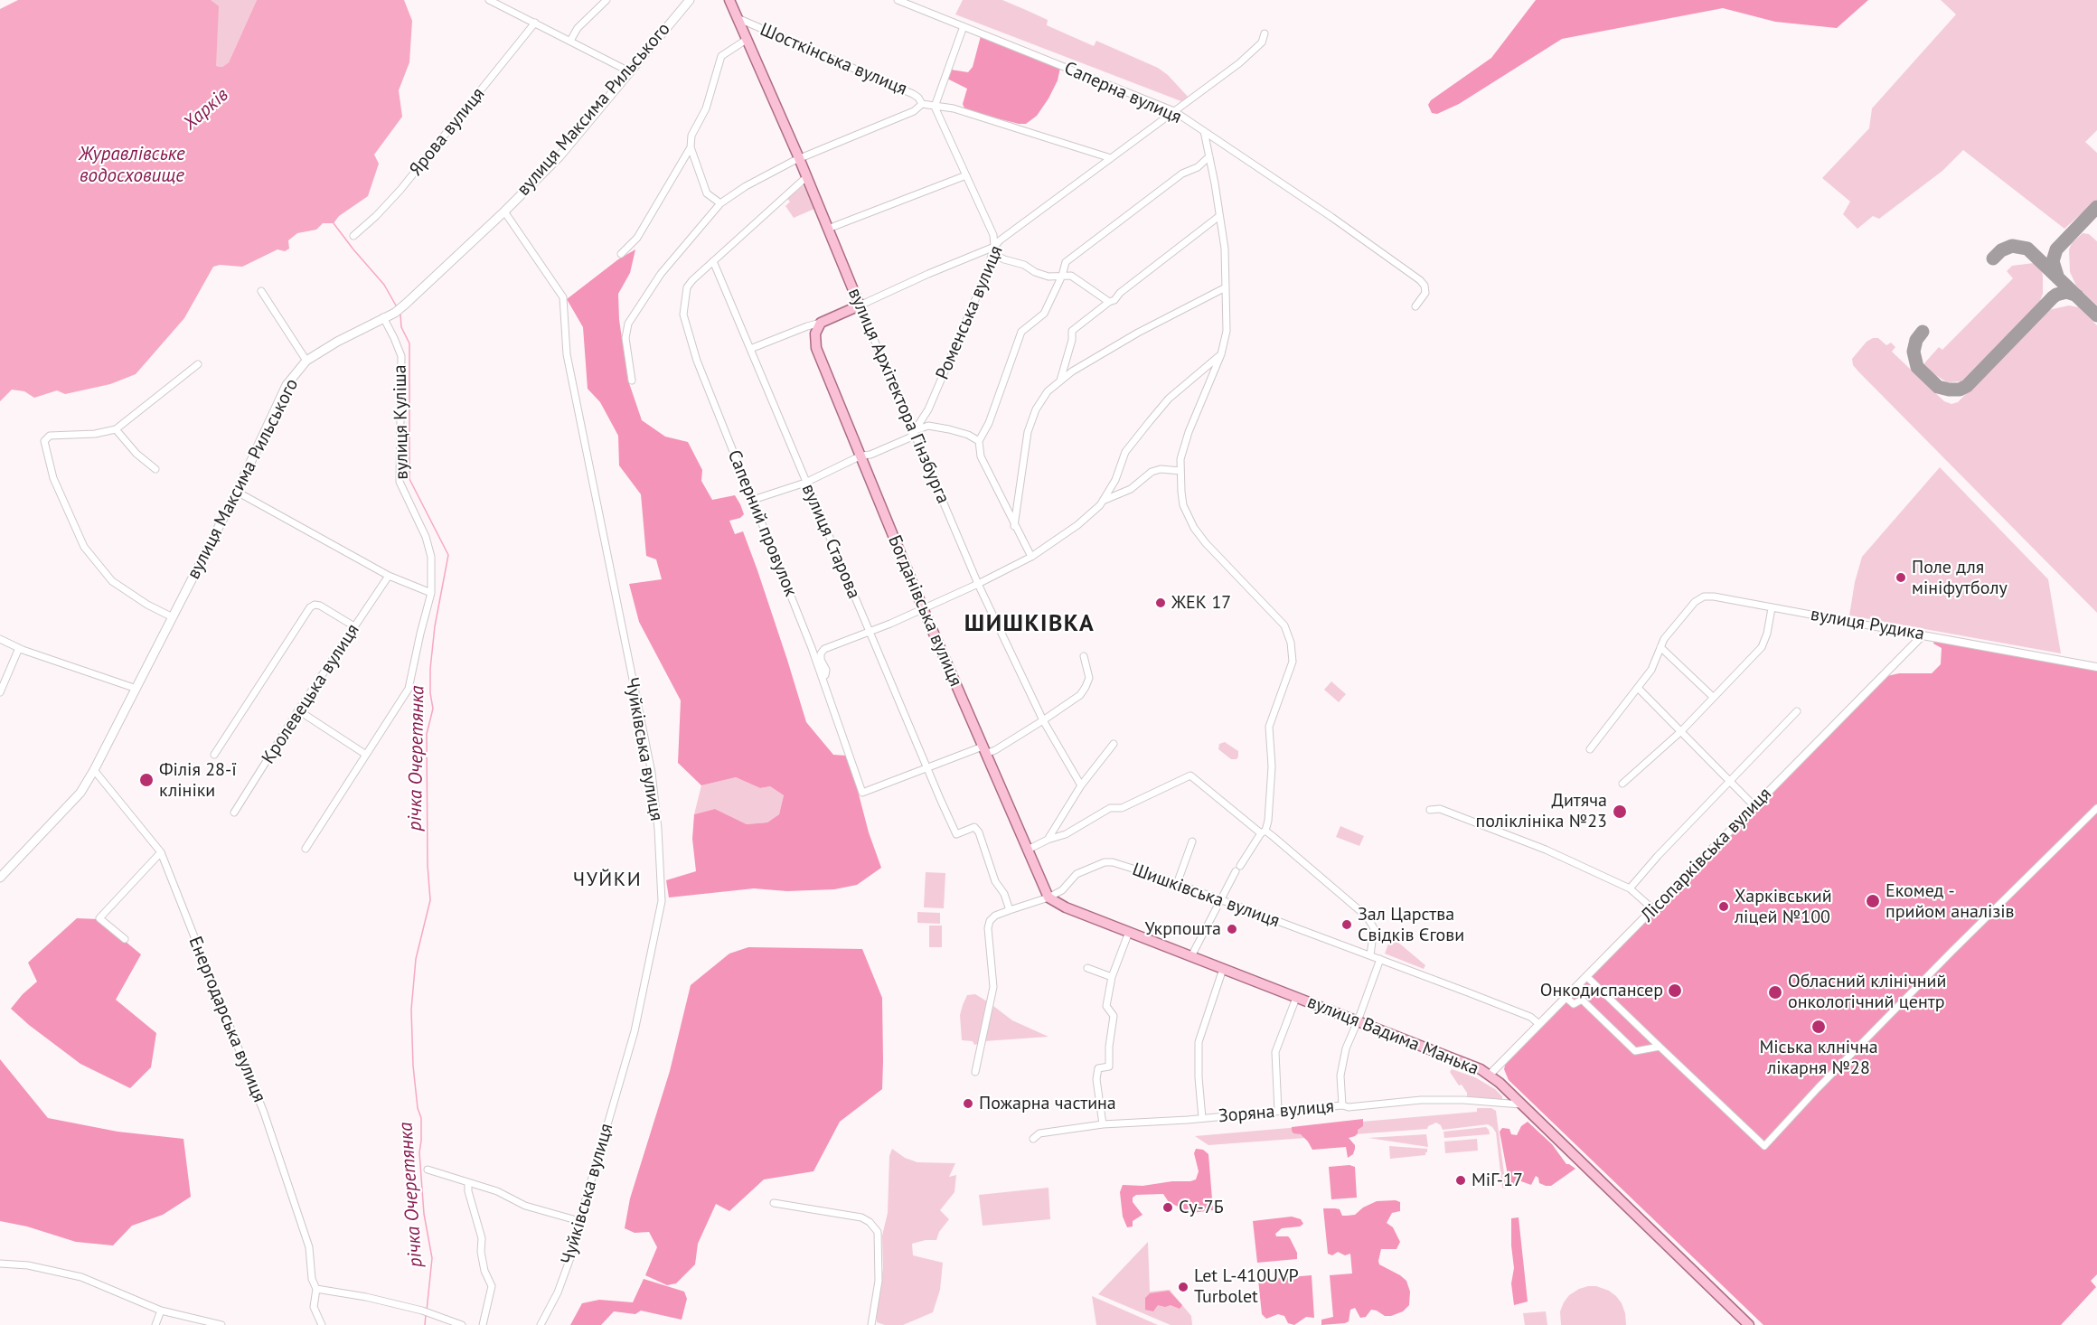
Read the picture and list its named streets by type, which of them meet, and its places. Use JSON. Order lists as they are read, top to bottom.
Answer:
{
  "streets": {
    "main road": [
      "вулиця Максима Рильського",
      "вулиця Архітектора Гінзбурга",
      "Богданівська вулиця",
      "вулиця Вадима Манька"
    ],
    "street": [
      "Шосткінська вулиця",
      "Саперна вулиця",
      "Ярова вулиця",
      "Роменська вулиця",
      "вулиця Куліша",
      "Саперний провулок",
      "вулиця Старова",
      "вулиця Рудика",
      "Кролевецька вулиця",
      "Чуйківська вулиця",
      "Лісопарківська вулиця",
      "Шишківська вулиця",
      "Енергодарська вулиця",
      "Зоряна вулиця"
    ]
  },
  "crossings": [
    ["Шосткінська вулиця", "Роменська вулиця"],
    ["Шосткінська вулиця", "вулиця Архітектора Гінзбурга"],
    ["Саперна вулиця", "Роменська вулиця"],
    ["вулиця Максима Рильського", "вулиця Куліша"],
    ["вулиця Максима Рильського", "Чуйківська вулиця"],
    ["вулиця Максима Рильського", "Енергодарська вулиця"],
    ["Роменська вулиця", "вулиця Архітектора Гінзбурга"],
    ["Саперний провулок", "вулиця Старова"],
    ["Богданівська вулиця", "Шишківська вулиця"],
    ["Богданівська вулиця", "вулиця Вадима Манька"],
    ["вулиця Рудика", "Лісопарківська вулиця"],
    ["Лісопарківська вулиця", "Шишківська вулиця"],
    ["Лісопарківська вулиця", "вулиця Вадима Манька"],
    ["Шишківська вулиця", "вулиця Вадима Манька"],
    ["вулиця Вадима Манька", "Зоряна вулиця"]
  ],
  "districts": ["ШИШКІВКА", "ЧУЙКИ"],
  "water": ["Харків", "Журавлівське водосховище", "річка Очеретянка"],
  "places": [
    "Поле для мініфутболу",
    "ЖЕК 17",
    "Філія 28-ї клініки",
    "Дитяча поліклініка №23",
    "Екомед - прийом аналізів",
    "Харківський ліцей №100",
    "Зал Царства Свідків Єгови",
    "Укрпошта",
    "Онкодиспансер",
    "Обласний клінічний онкологічний центр",
    "Міська клнічна лікарня №28",
    "Пожарна частина",
    "МіГ-17",
    "Су-7Б",
    "Let L-410UVP Turbolet"
  ]
}
